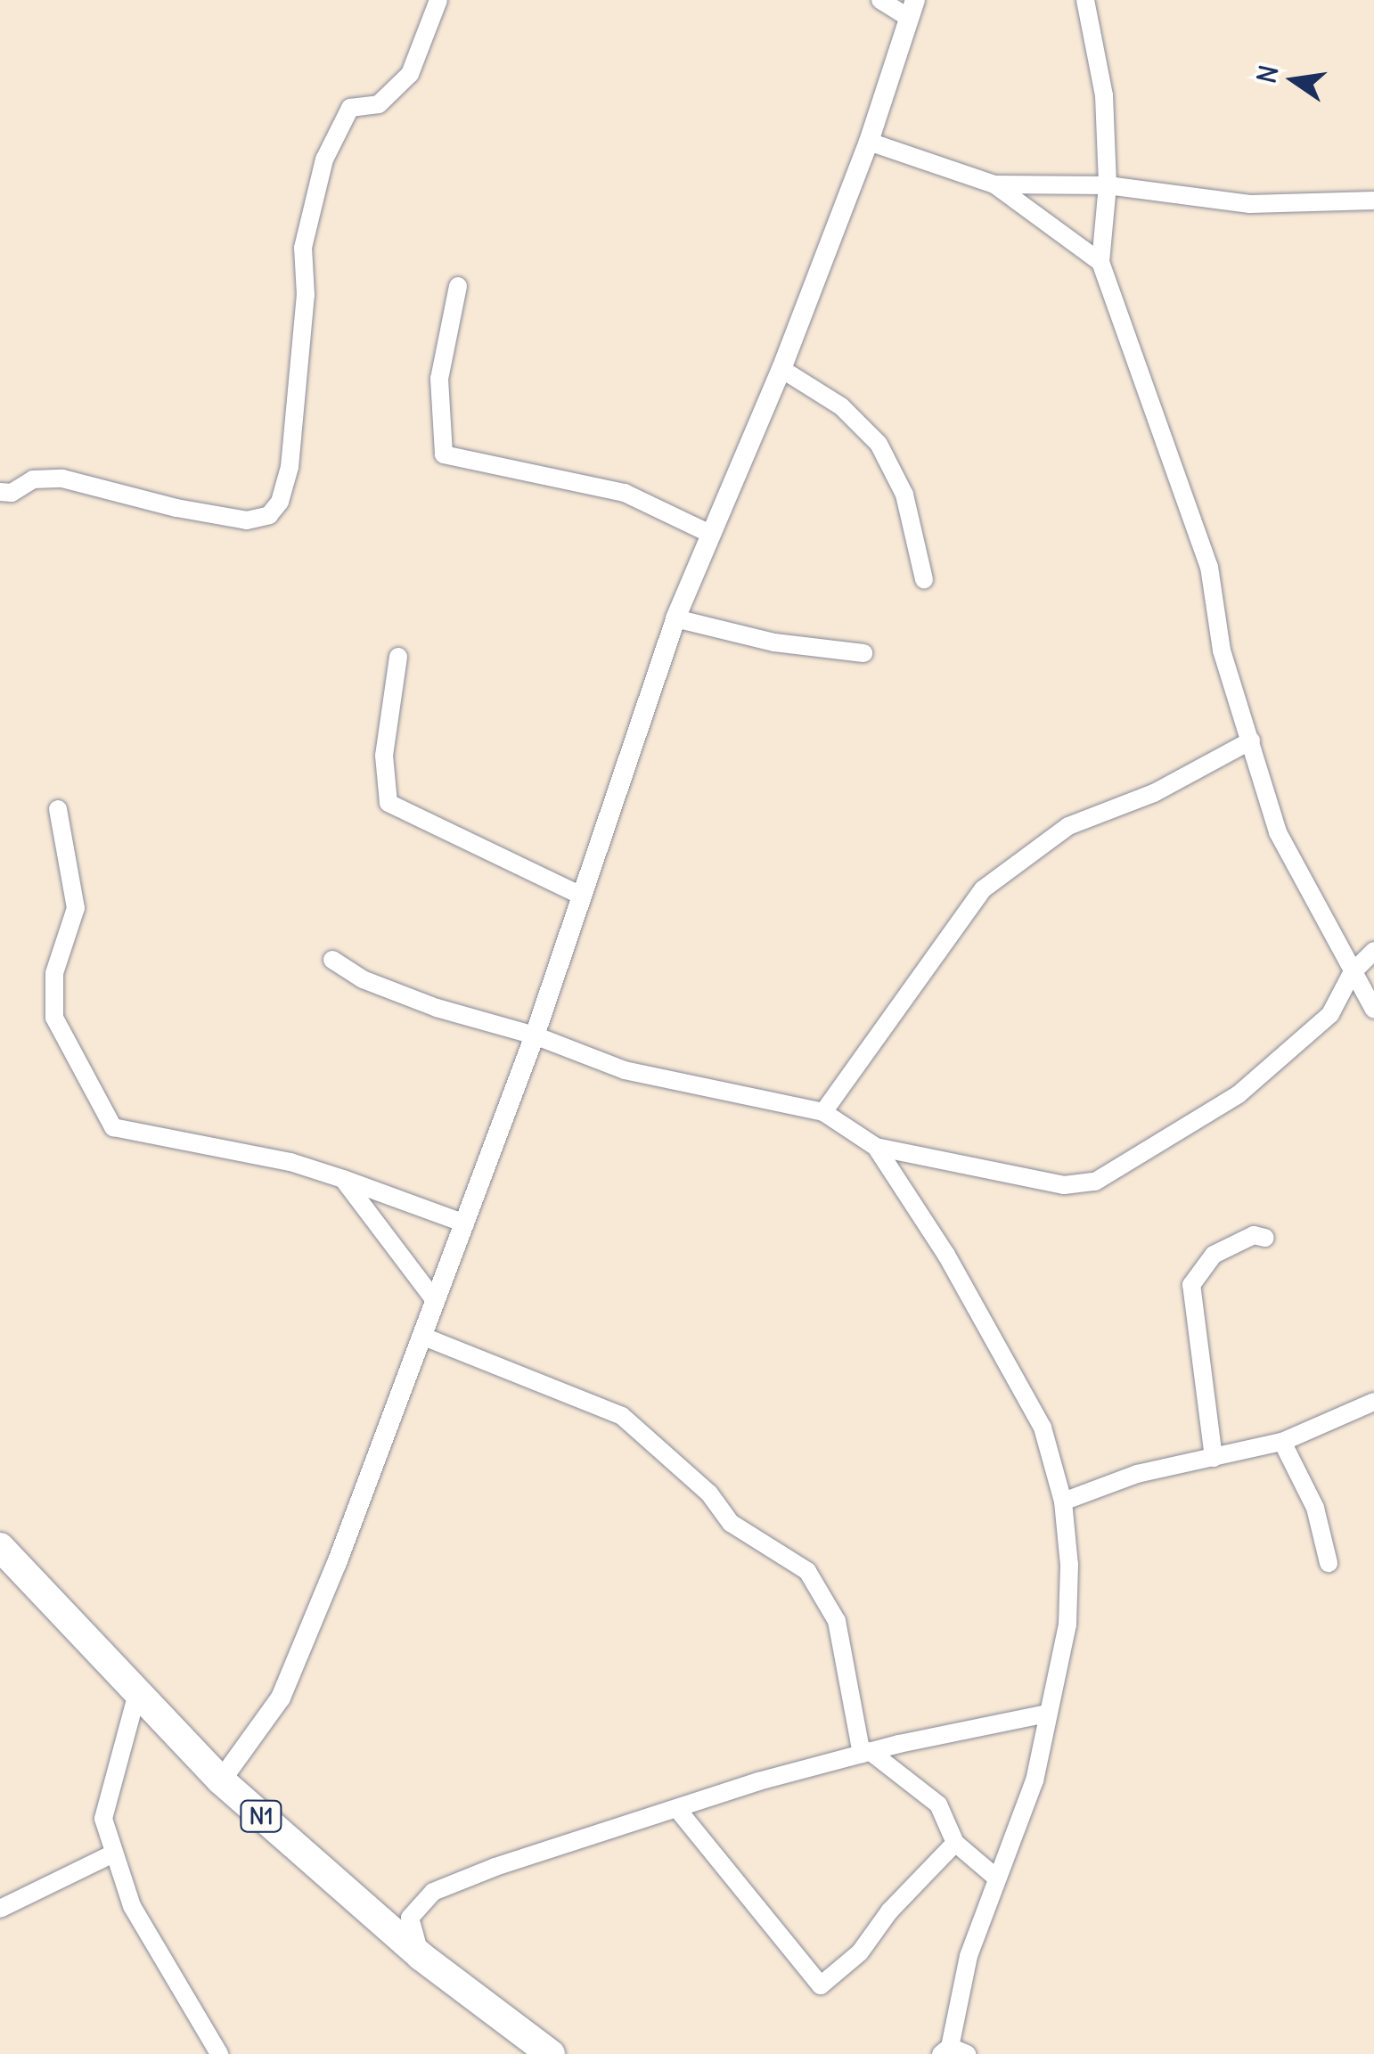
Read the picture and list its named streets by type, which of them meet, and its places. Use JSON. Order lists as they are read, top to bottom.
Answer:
{
  "streets": {
    "highway": ["N1"]
  },
  "north": "left"
}
